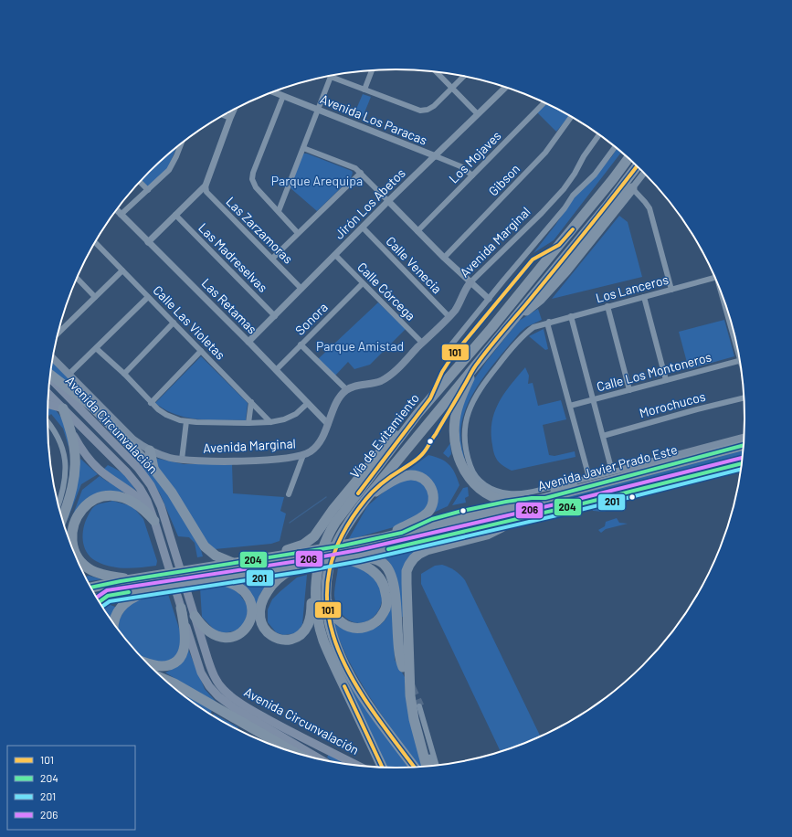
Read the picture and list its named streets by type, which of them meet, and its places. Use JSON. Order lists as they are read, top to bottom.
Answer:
{
  "streets": {
    "highway": ["Vía de Evitamiento", "Avenida Javier Prado Este"],
    "main road": ["Avenida Marginal", "Avenida Circunvalación"],
    "street": [
      "Avenida Los Paracas",
      "Los Mojaves",
      "Gibson",
      "Jirón Los Abetos",
      "Las Zarzamoras",
      "Las Madreselvas",
      "Calle Venecia",
      "Los Lanceros",
      "Calle Córcega",
      "Las Retamas",
      "Sonora",
      "Calle Las Violetas",
      "Calle Los Montoneros",
      "Morochucos"
    ]
  },
  "crossings": [
    ["Avenida Los Paracas", "Los Mojaves"],
    ["Avenida Los Paracas", "Jirón Los Abetos"],
    ["Jirón Los Abetos", "Las Zarzamoras"],
    ["Jirón Los Abetos", "Las Madreselvas"],
    ["Jirón Los Abetos", "Calle Venecia"],
    ["Jirón Los Abetos", "Calle Córcega"],
    ["Jirón Los Abetos", "Las Retamas"],
    ["Avenida Marginal", "Calle Venecia"],
    ["Avenida Marginal", "Calle Córcega"],
    ["Avenida Marginal", "Las Retamas"],
    ["Los Lanceros", "Avenida Javier Prado Este"],
    ["Calle Córcega", "Sonora"],
    ["Las Retamas", "Sonora"]
  ],
  "parks": ["Parque Arequipa", "Parque Amistad"],
  "lines": [
    "transit line 101",
    "transit line 204",
    "transit line 206",
    "transit line 201"
  ],
  "legend": [
    "101",
    "204",
    "201",
    "206"
  ]
}
